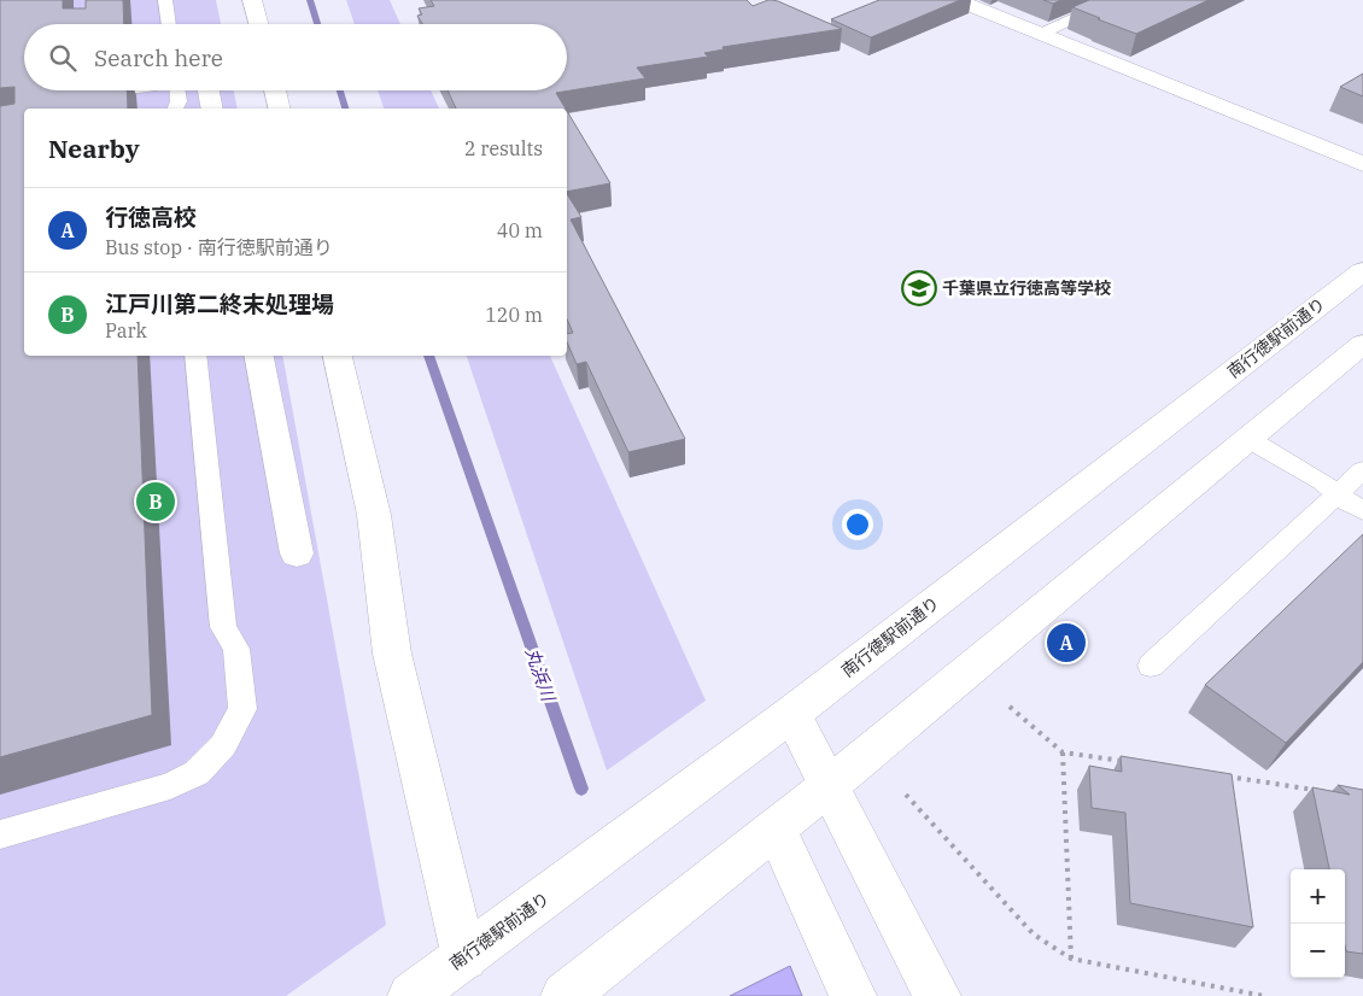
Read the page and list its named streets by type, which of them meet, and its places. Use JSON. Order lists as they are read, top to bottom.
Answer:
{
  "streets": {
    "street": ["南行徳駅前通り"]
  },
  "water": ["丸浜川"],
  "places": {
    "school or university": ["千葉県立行徳高等学校"]
  },
  "page": {
    "search": "Search here",
    "heading": ["Nearby", "2 results"],
    "list": [
      {
        "mark": "A",
        "name": "行徳高校",
        "note": "Bus stop · 南行徳駅前通り",
        "value": "40 m"
      },
      {
        "mark": "B",
        "name": "江戸川第二終末処理場",
        "note": "Park",
        "value": "120 m"
      }
    ],
    "pins": ["B", "A"],
    "map_buttons": ["+", "−"]
  }
}
